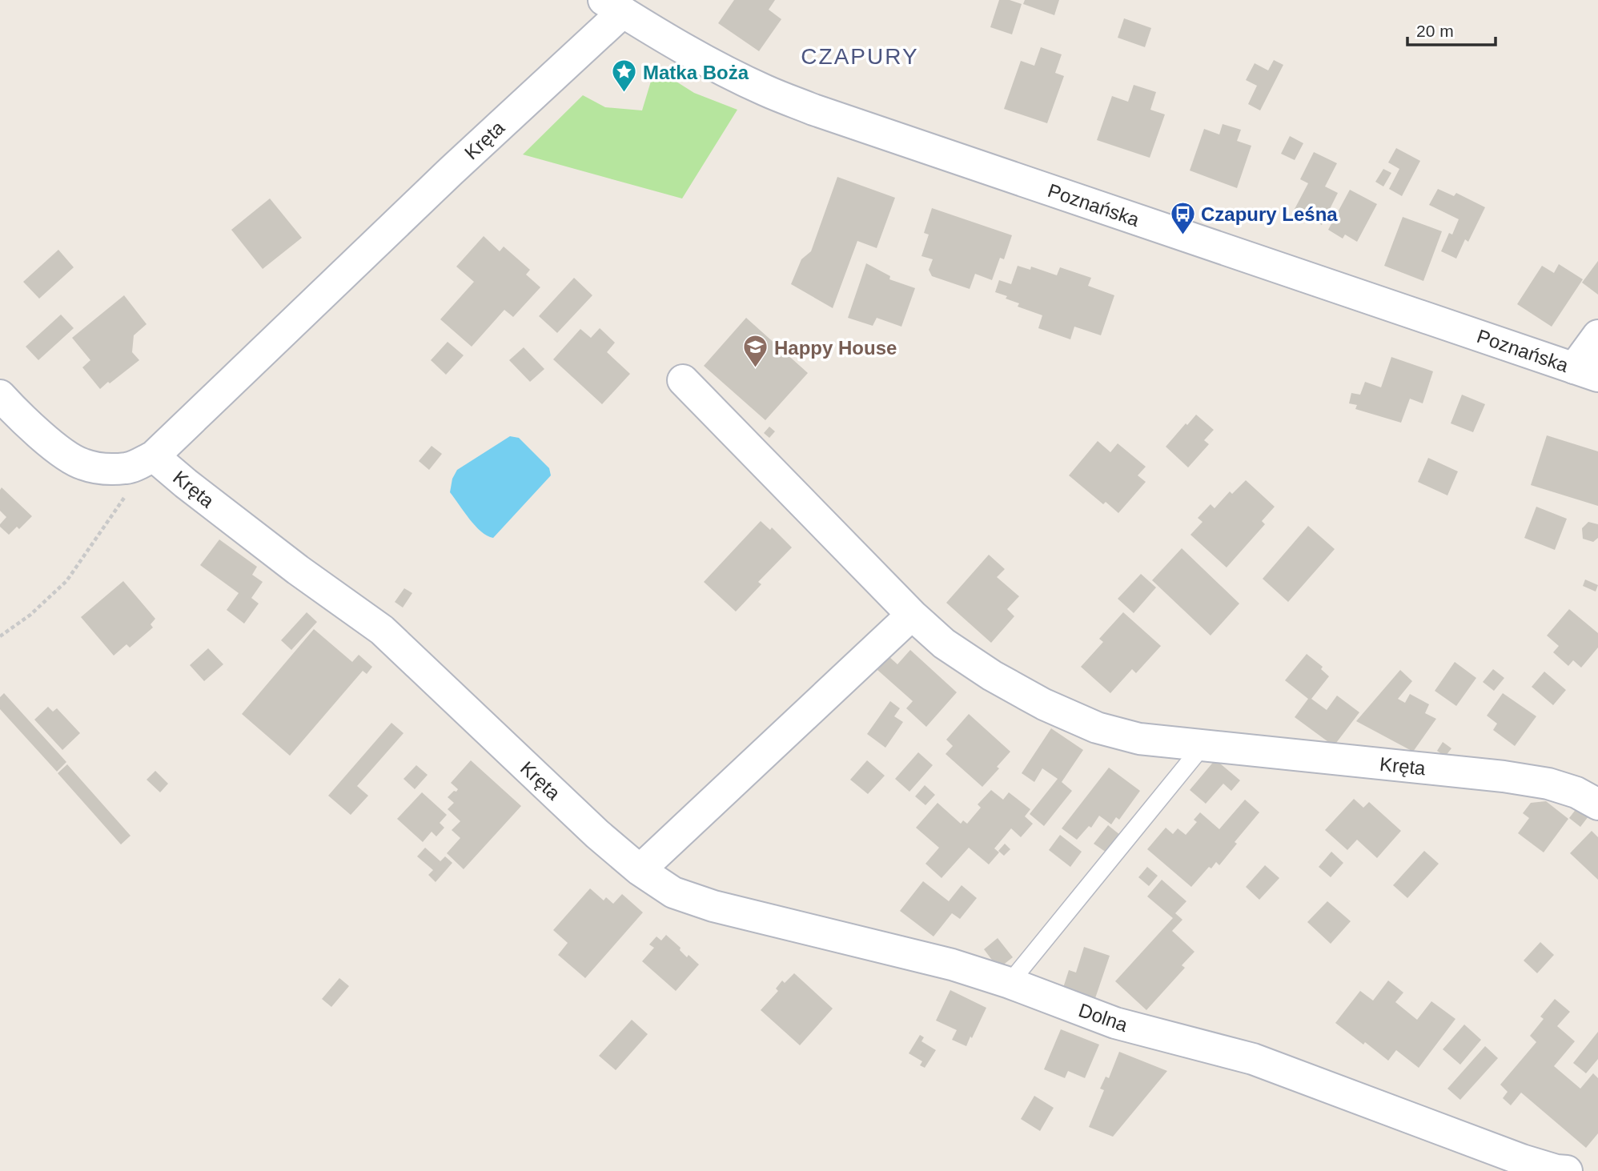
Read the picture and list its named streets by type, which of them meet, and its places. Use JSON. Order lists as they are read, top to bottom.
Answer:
{
  "streets": {
    "street": ["Kręta", "Poznańska", "Dolna"]
  },
  "crossings": [
    ["Kręta", "Poznańska"],
    ["Kręta", "Dolna"]
  ],
  "districts": ["CZAPURY"],
  "places": {
    "place": ["Matka Boża"],
    "bus stop": ["Czapury Leśna"],
    "school or university": ["Happy House"]
  },
  "scale_bar": "20 m"
}
